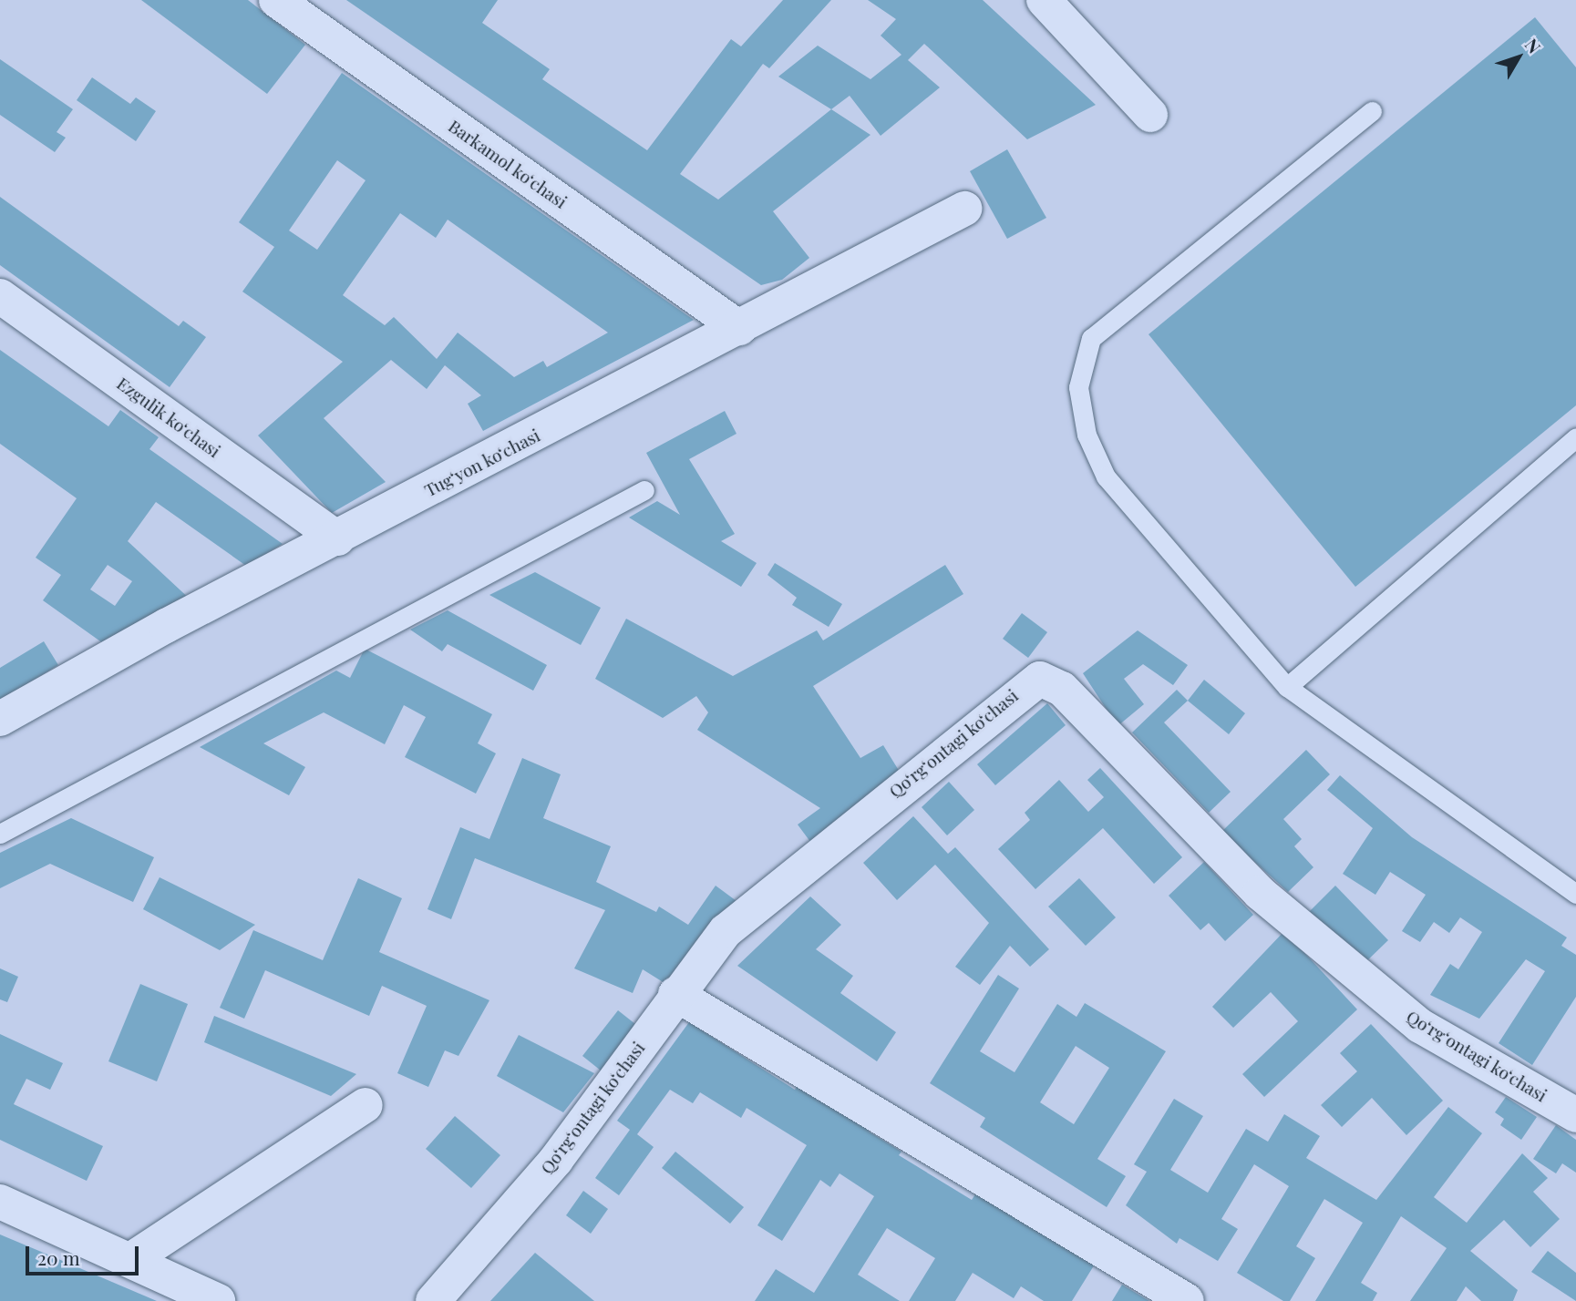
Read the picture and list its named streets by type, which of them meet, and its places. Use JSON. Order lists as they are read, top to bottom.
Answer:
{
  "streets": {
    "street": [
      "Barkamol koʻchasi",
      "Ezgulik koʻchasi",
      "Tugʻyon koʻchasi",
      "Qo‘rg‘ontagi ko‘chasi"
    ]
  },
  "crossings": [
    ["Barkamol koʻchasi", "Tugʻyon koʻchasi"],
    ["Ezgulik koʻchasi", "Tugʻyon koʻchasi"]
  ],
  "scale_bar": "20 m",
  "north": "top right"
}
